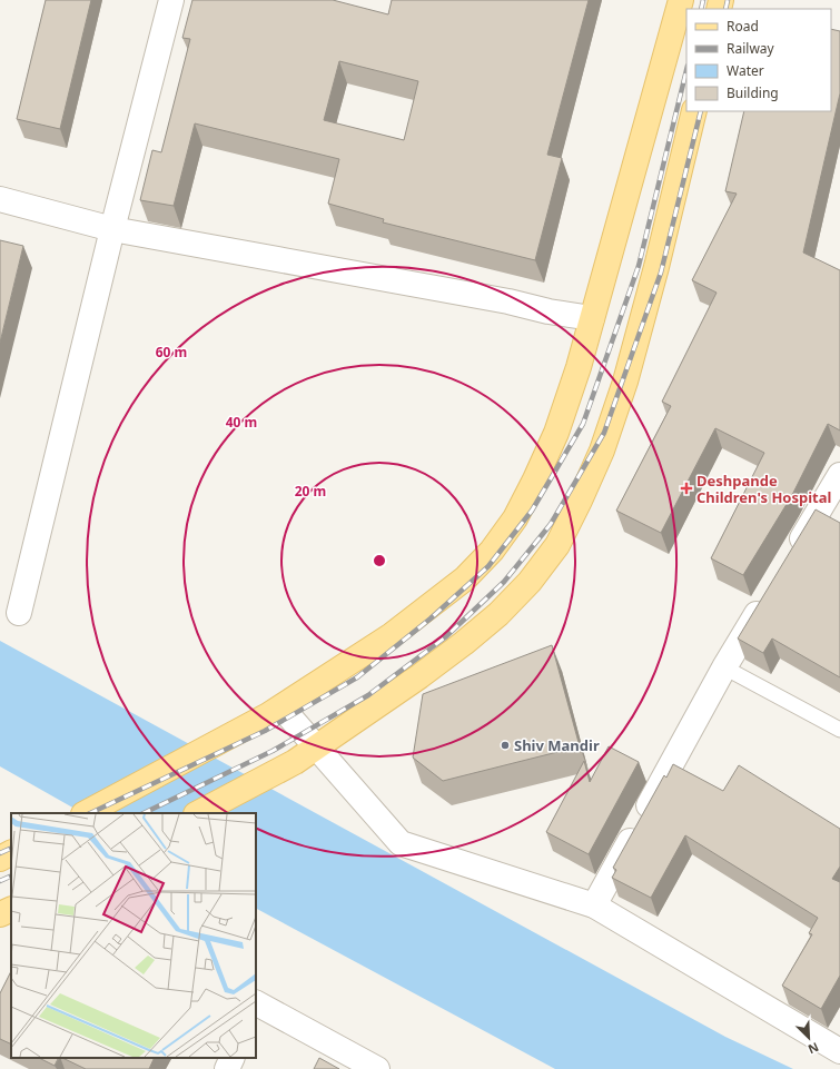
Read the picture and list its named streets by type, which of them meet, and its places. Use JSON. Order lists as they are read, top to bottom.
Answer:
{
  "places": {
    "health": ["Deshpande Children's Hospital"],
    "other": ["Shiv Mandir"]
  },
  "legend": [
    "Road",
    "Railway",
    "Water",
    "Building"
  ],
  "north": "bottom right",
  "rings": ["60 m", "40 m", "20 m"]
}
